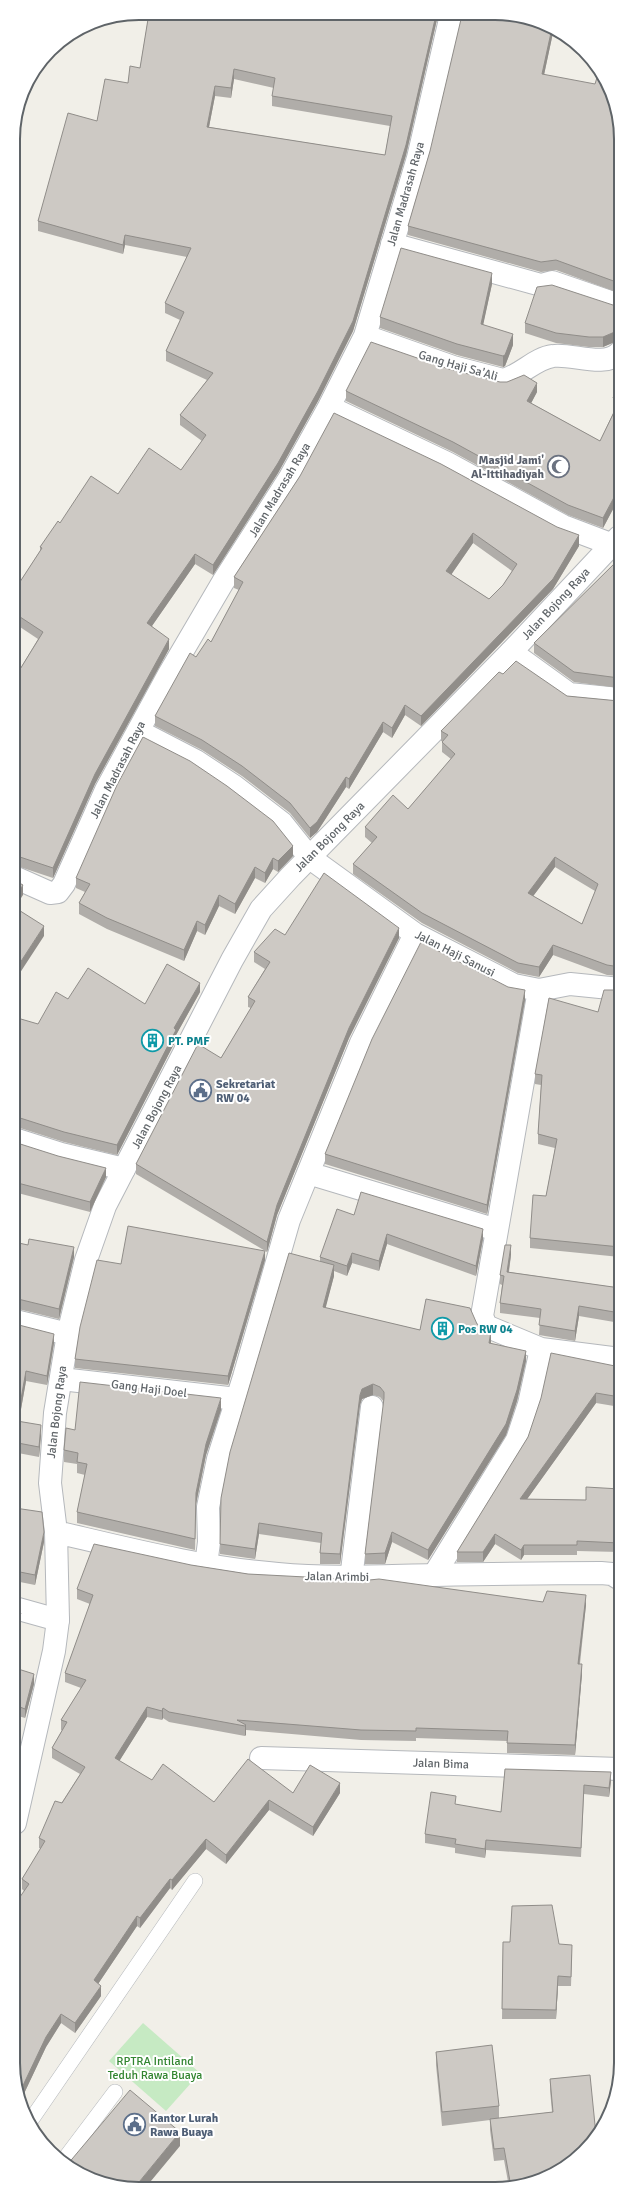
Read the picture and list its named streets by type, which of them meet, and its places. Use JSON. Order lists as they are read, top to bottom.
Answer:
{
  "streets": {
    "street": [
      "Jalan Madrasah Raya",
      "Gang Haji Sa'Ali",
      "Jalan Bojong Raya",
      "Jalan Haji Sanusi",
      "Gang Haji Doel",
      "Jalan Arimbi",
      "Jalan Bima"
    ]
  },
  "crossings": [
    ["Jalan Madrasah Raya", "Gang Haji Sa'Ali"],
    ["Jalan Madrasah Raya", "Jalan Haji Sanusi"],
    ["Jalan Bojong Raya", "Jalan Haji Sanusi"],
    ["Jalan Bojong Raya", "Gang Haji Doel"],
    ["Jalan Bojong Raya", "Jalan Arimbi"]
  ],
  "parks": ["RPTRA Intiland Teduh Rawa Buaya"],
  "places": {
    "mosque": ["Masjid Jami' Al-Ittihadiyah"],
    "building": ["PT. PMF", "Pos RW 04"],
    "public building": ["Sekretariat RW 04", "Kantor Lurah Rawa Buaya"]
  }
}
